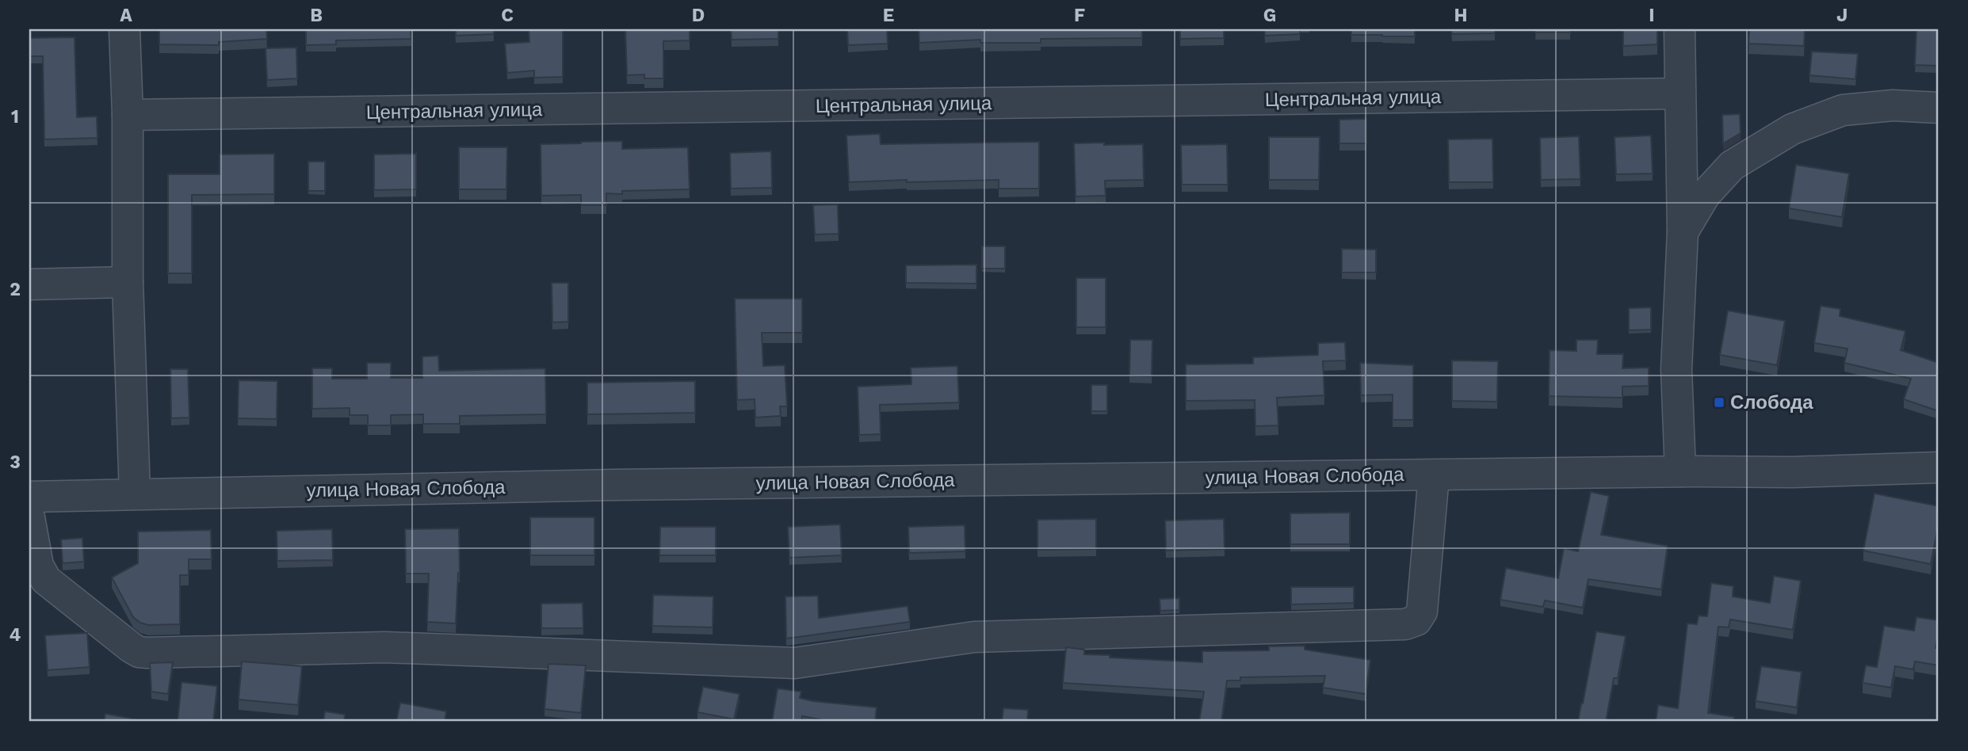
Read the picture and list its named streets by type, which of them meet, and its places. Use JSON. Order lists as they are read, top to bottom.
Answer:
{
  "streets": {
    "street": ["Центральная улица", "улица Новая Слобода"]
  },
  "places": {
    "transit": ["Слобода"]
  },
  "grid": {
    "columns": [
      "A",
      "B",
      "C",
      "D",
      "E",
      "F",
      "G",
      "H",
      "I",
      "J"
    ],
    "rows": [
      "1",
      "2",
      "3",
      "4"
    ]
  }
}
